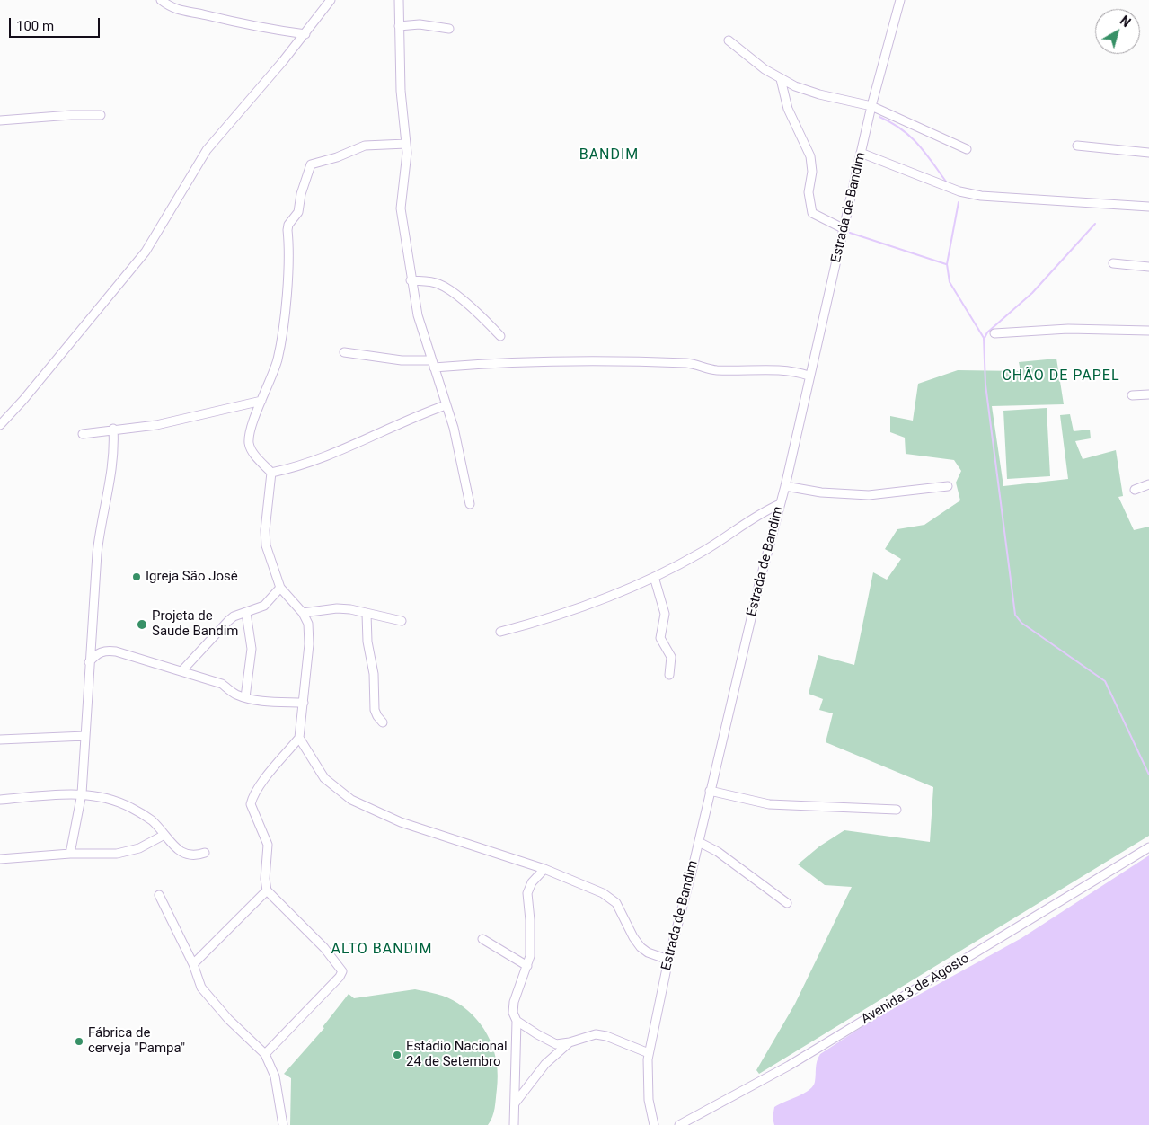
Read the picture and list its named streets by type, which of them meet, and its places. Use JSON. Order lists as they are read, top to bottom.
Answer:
{
  "streets": {
    "street": ["Estrada de Bandim", "Avenida 3 de Agosto"]
  },
  "districts": ["BANDIM", "CHÃO DE PAPEL", "ALTO BANDIM"],
  "places": [
    "Igreja São José",
    "Projeta de Saude Bandim",
    "Fábrica de cerveja \"Pampa\"",
    "Estádio Nacional 24 de Setembro"
  ],
  "scale_bar": "100 m",
  "north": "top right"
}
